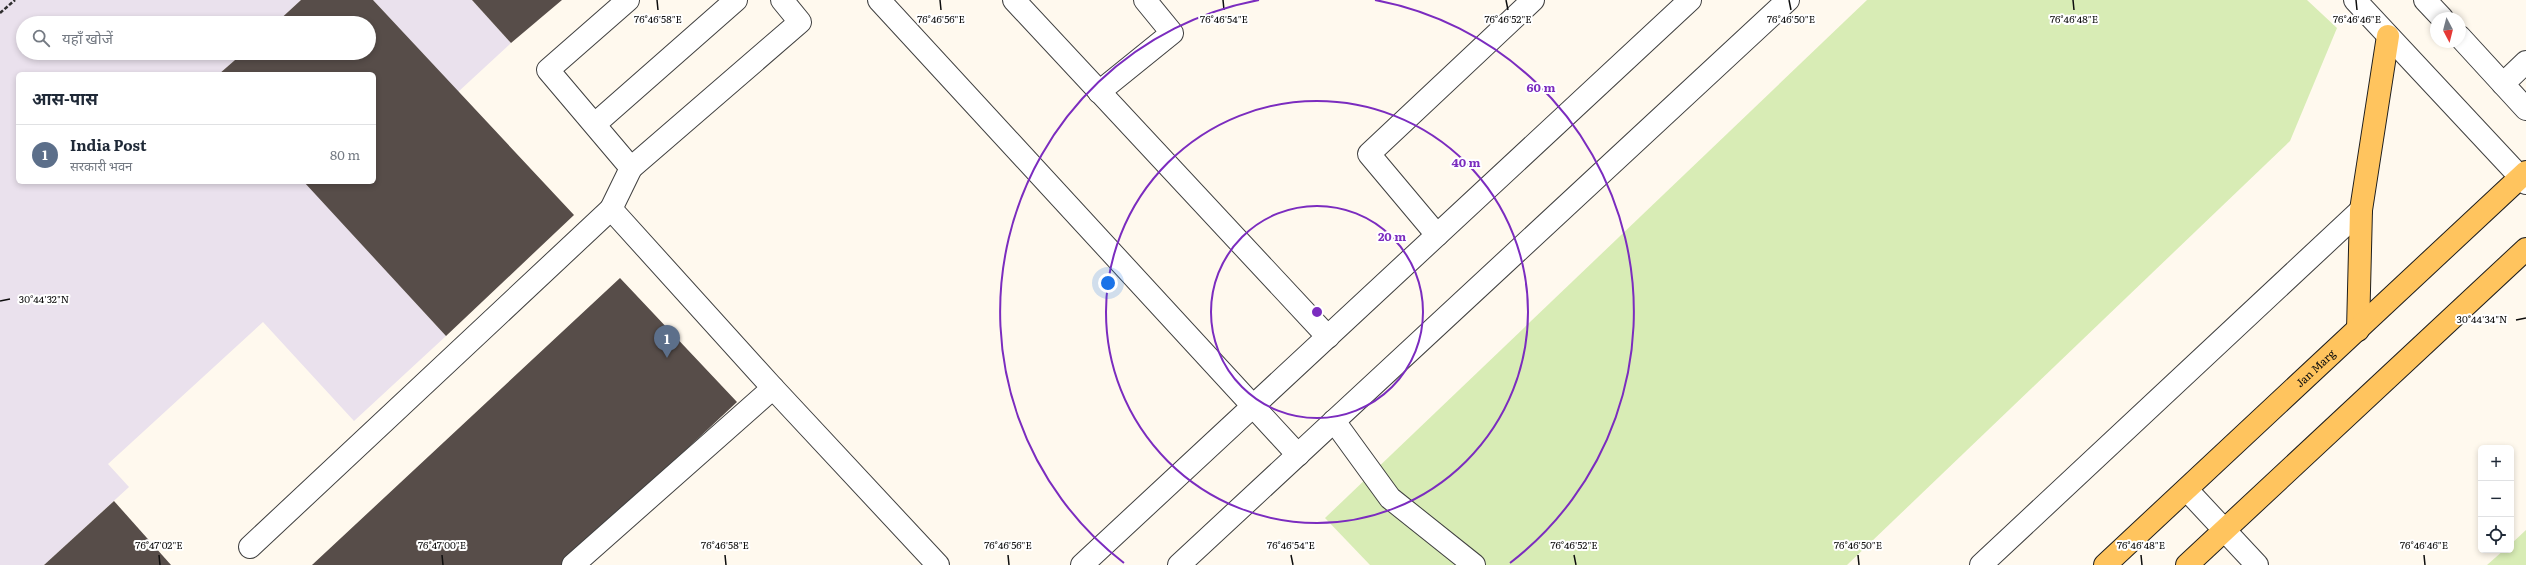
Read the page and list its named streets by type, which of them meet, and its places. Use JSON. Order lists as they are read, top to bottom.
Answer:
{
  "streets": {
    "main road": ["Jan Marg"]
  },
  "north": "bottom",
  "page": {
    "search": "यहाँ खोजें",
    "heading": "आस-पास",
    "list": [
      {
        "mark": "1",
        "name": "India Post",
        "note": "सरकारी भवन",
        "value": "80 m"
      }
    ],
    "pins": "1",
    "map_buttons": ["+", "−"]
  },
  "coordinates": [
    "76°46'58\"E",
    "76°46'56\"E",
    "76°46'54\"E",
    "76°46'52\"E",
    "76°46'50\"E",
    "76°46'48\"E",
    "76°46'46\"E",
    "30°44'32\"N",
    "30°44'34\"N",
    "76°47'02\"E",
    "76°47'00\"E"
  ],
  "rings": ["60 m", "40 m", "20 m"]
}
